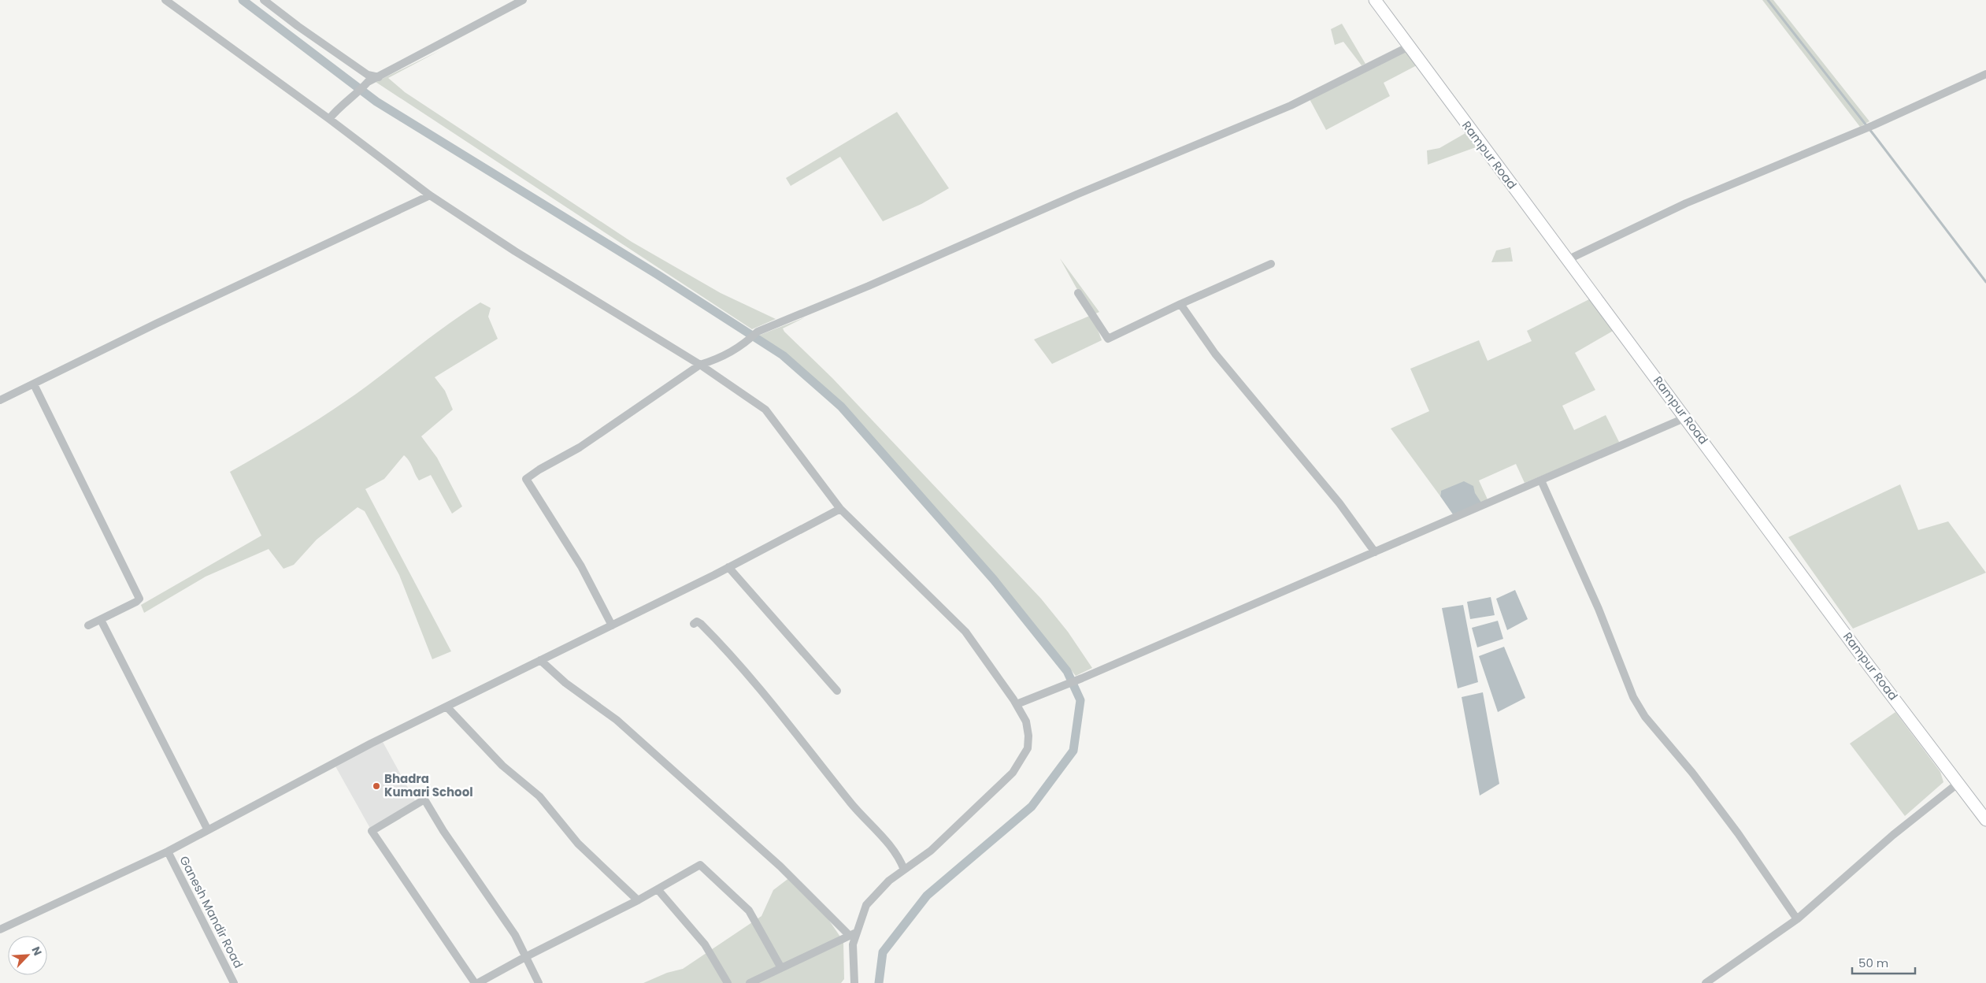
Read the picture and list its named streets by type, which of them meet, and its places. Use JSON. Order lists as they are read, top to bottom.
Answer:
{
  "streets": {
    "main road": ["Rampur Road"],
    "street": ["Ganesh Mandir Road"]
  },
  "places": ["Bhadra Kumari School"],
  "scale_bar": "50 m",
  "north": "top right"
}
